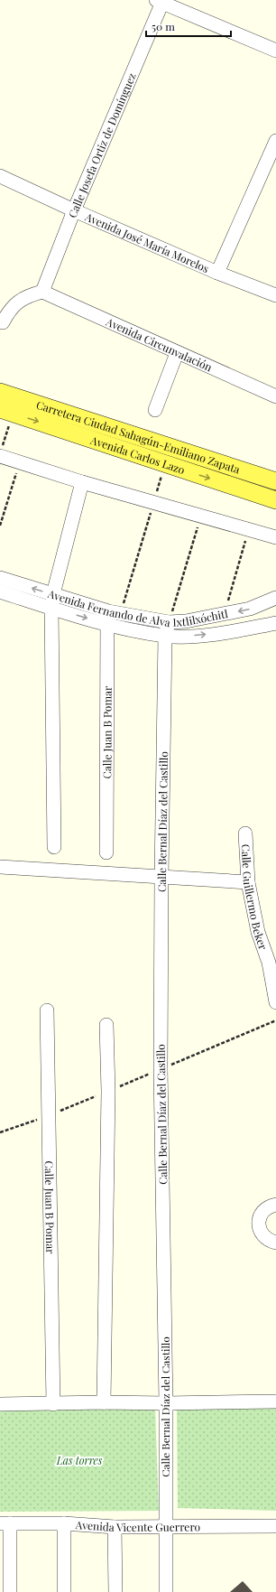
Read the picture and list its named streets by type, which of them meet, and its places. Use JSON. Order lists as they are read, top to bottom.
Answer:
{
  "streets": {
    "main road": ["Carretera Ciudad Sahagún-Emiliano Zapata", "Avenida Carlos Lazo"],
    "street": [
      "Calle Josefa Ortiz de Domínguez",
      "Avenida José María Morelos",
      "Avenida Circunvalación",
      "Avenida Fernando de Alva Ixtlilxóchitl",
      "Calle Juan B Pomar",
      "Calle Bernal Díaz del Castillo",
      "Calle Guillermo Beker",
      "Avenida Vicente Guerrero"
    ]
  },
  "crossings": [
    ["Calle Josefa Ortiz de Domínguez", "Avenida José María Morelos"],
    ["Calle Josefa Ortiz de Domínguez", "Avenida Circunvalación"],
    ["Avenida Fernando de Alva Ixtlilxóchitl", "Calle Juan B Pomar"],
    ["Avenida Fernando de Alva Ixtlilxóchitl", "Calle Bernal Díaz del Castillo"],
    ["Calle Bernal Díaz del Castillo", "Avenida Vicente Guerrero"]
  ],
  "one_way": ["Avenida Carlos Lazo"],
  "parks": ["Las torres"],
  "scale_bar": "50 m"
}
